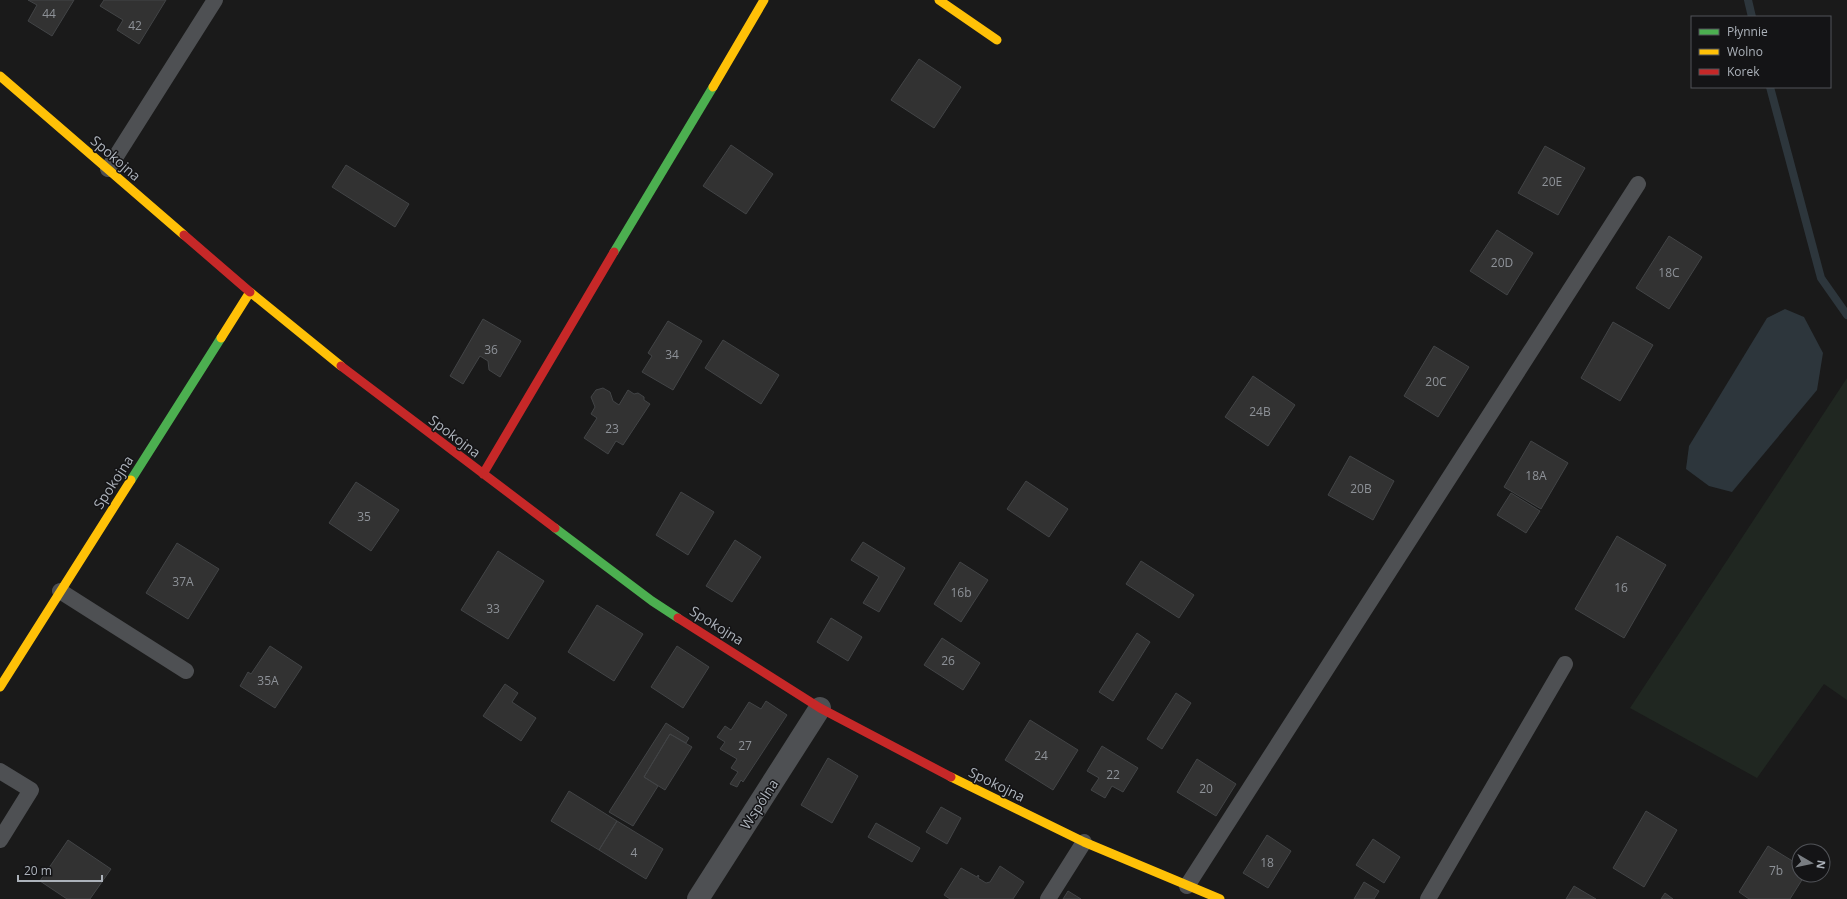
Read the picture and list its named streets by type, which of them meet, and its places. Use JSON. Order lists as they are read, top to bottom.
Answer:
{
  "streets": {
    "street": ["Spokojna", "Wspólna"]
  },
  "crossings": [
    ["Spokojna", "Wspólna"]
  ],
  "house_numbers": [
    "44",
    "42",
    "20E",
    "20D",
    "18C",
    "36",
    "34",
    "20C",
    "24B",
    "23",
    "18A",
    "20B",
    "35",
    "37A",
    "16",
    "16b",
    "33",
    "26",
    "35A",
    "27",
    "24",
    "22",
    "20",
    "4",
    "18",
    "7b"
  ],
  "legend": ["Płynnie", "Wolno", "Korek"],
  "scale_bar": "20 m",
  "north": "right"
}
